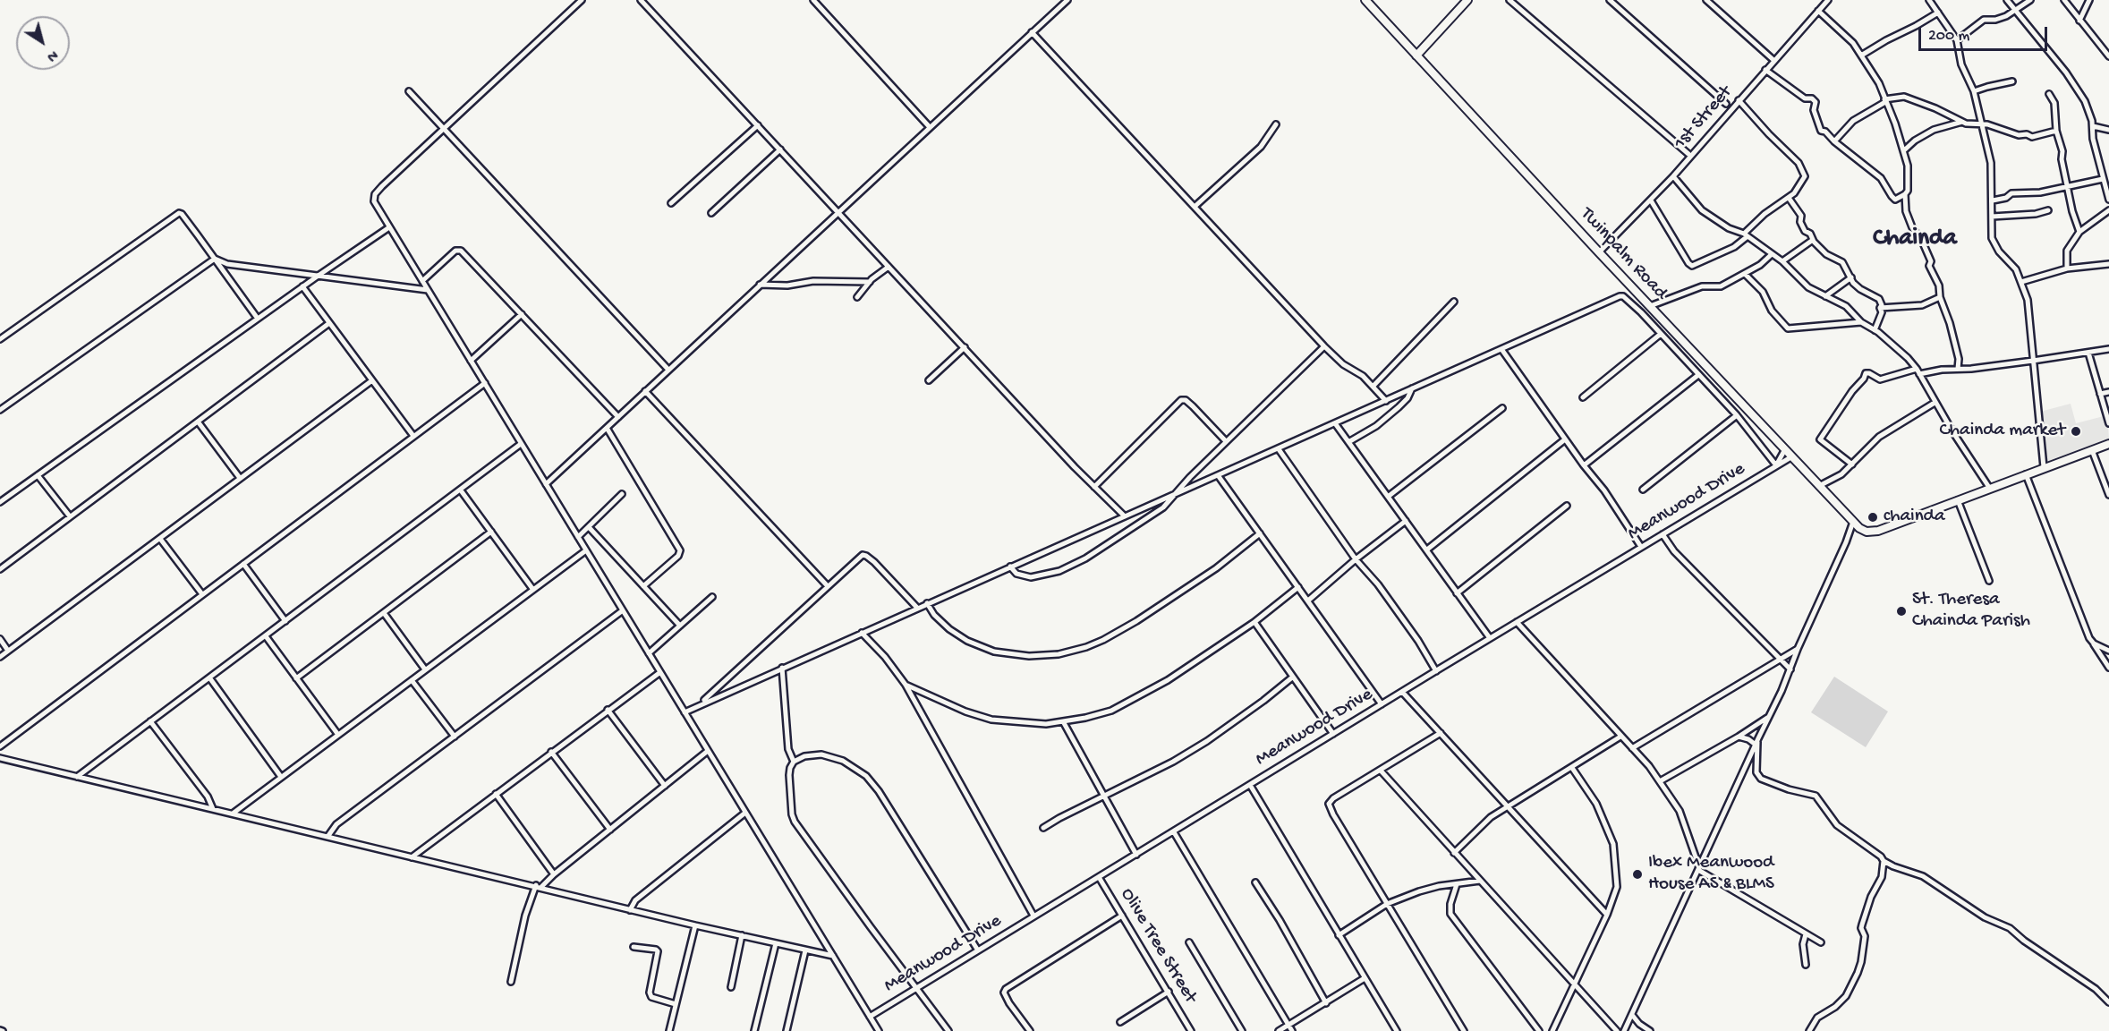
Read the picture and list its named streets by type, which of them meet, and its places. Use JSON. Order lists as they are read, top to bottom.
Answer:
{
  "streets": {
    "main road": ["Twinpalm Road"],
    "street": ["1st Street", "Meanwood Drive", "Olive Tree Street"]
  },
  "crossings": [
    ["1st Street", "Twinpalm Road"],
    ["Twinpalm Road", "Meanwood Drive"],
    ["Meanwood Drive", "Olive Tree Street"]
  ],
  "districts": ["Chainda"],
  "places": [
    "Chainda market",
    "chainda",
    "St. Theresa Chainda Parish",
    "Ibex Meanwood House AS & BLMS"
  ],
  "scale_bar": "200 m",
  "north": "bottom right"
}
